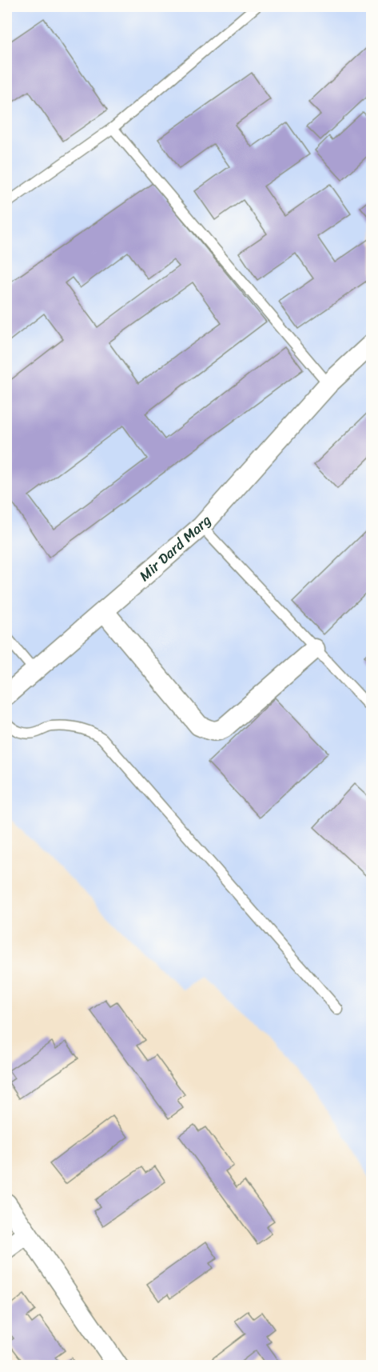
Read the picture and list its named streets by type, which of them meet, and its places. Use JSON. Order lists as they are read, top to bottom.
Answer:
{
  "streets": {
    "street": ["Mir Dard Marg"]
  }
}
